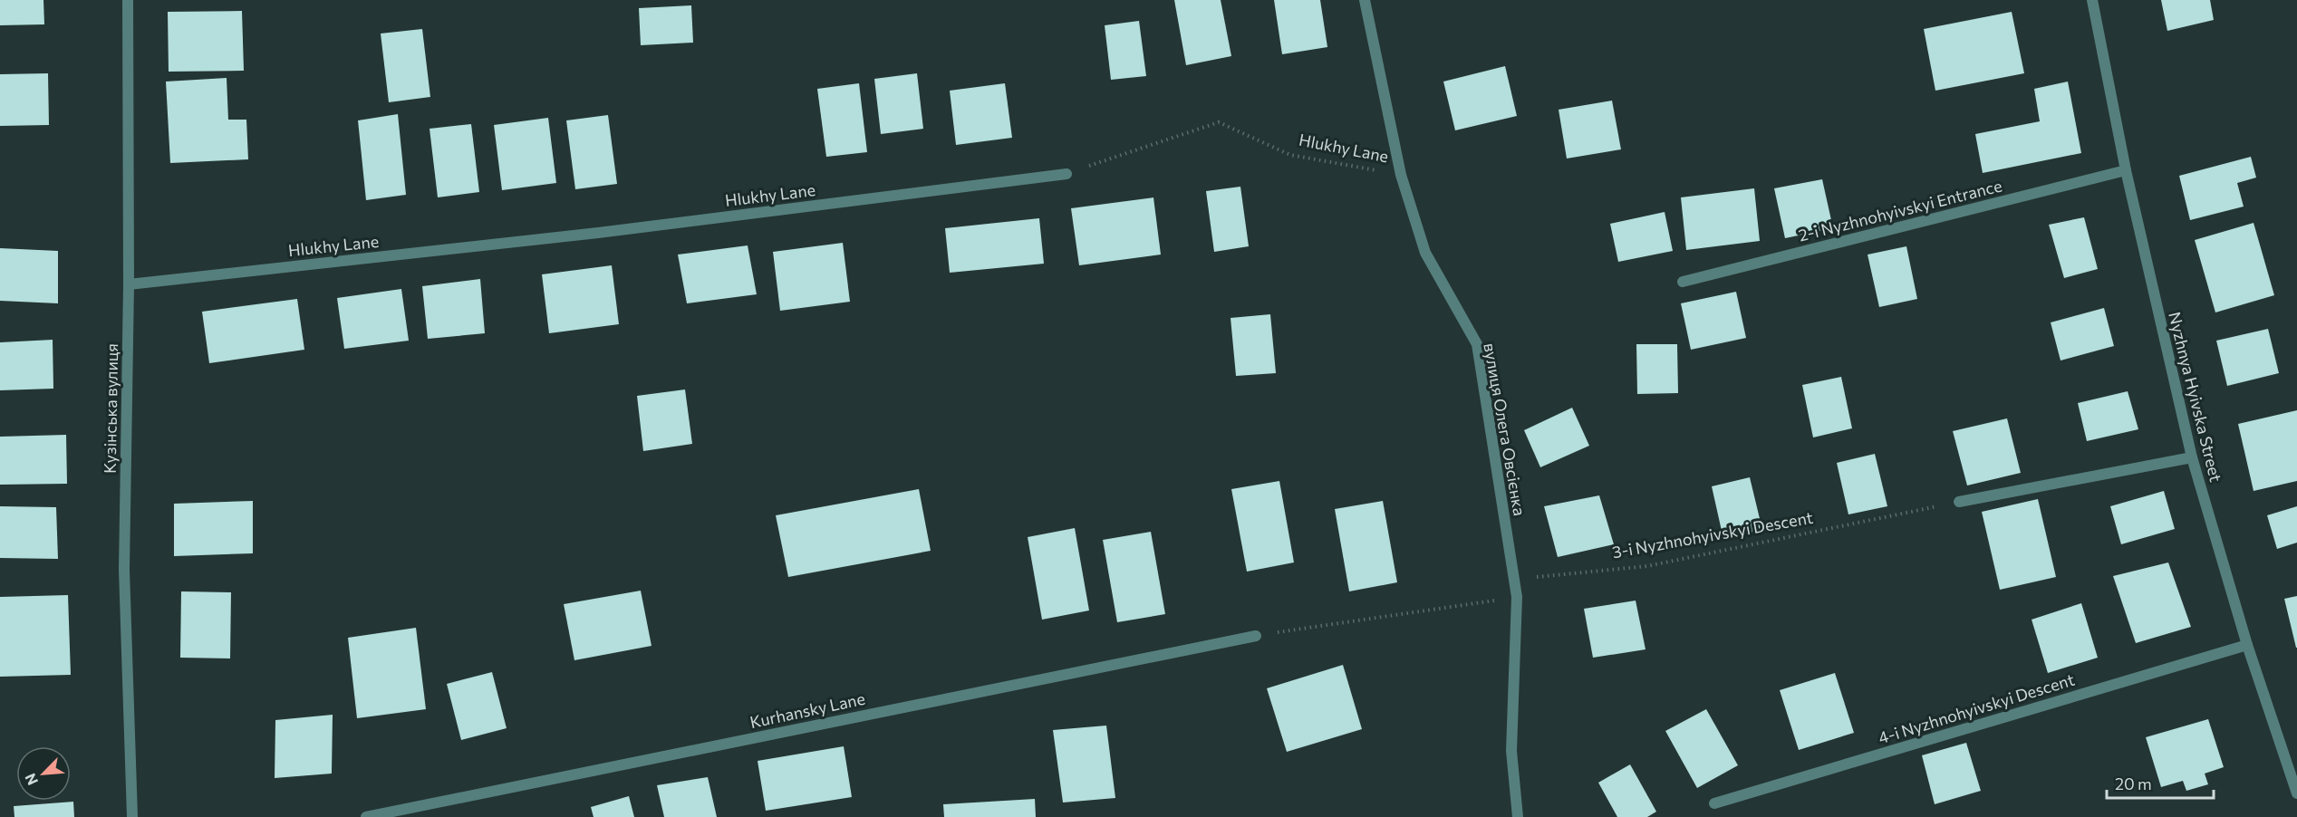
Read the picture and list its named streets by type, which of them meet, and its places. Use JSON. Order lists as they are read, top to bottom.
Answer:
{
  "streets": {
    "street": [
      "Hlukhy Lane",
      "2-i Nyzhnohyivskyi Entrance",
      "Nyzhnya Hyivska Street",
      "Кузінська вулиця",
      "вулиця Олега Овсієнка",
      "4-i Nyzhnohyivskyi Descent",
      "Kurhansky Lane"
    ],
    "path": ["3-i Nyzhnohyivskyi Descent"]
  },
  "crossings": [
    ["Hlukhy Lane", "Кузінська вулиця"],
    ["Hlukhy Lane", "вулиця Олега Овсієнка"],
    ["2-i Nyzhnohyivskyi Entrance", "Nyzhnya Hyivska Street"],
    ["Nyzhnya Hyivska Street", "4-i Nyzhnohyivskyi Descent"],
    ["вулиця Олега Овсієнка", "3-i Nyzhnohyivskyi Descent"]
  ],
  "scale_bar": "20 m",
  "north": "bottom left"
}
